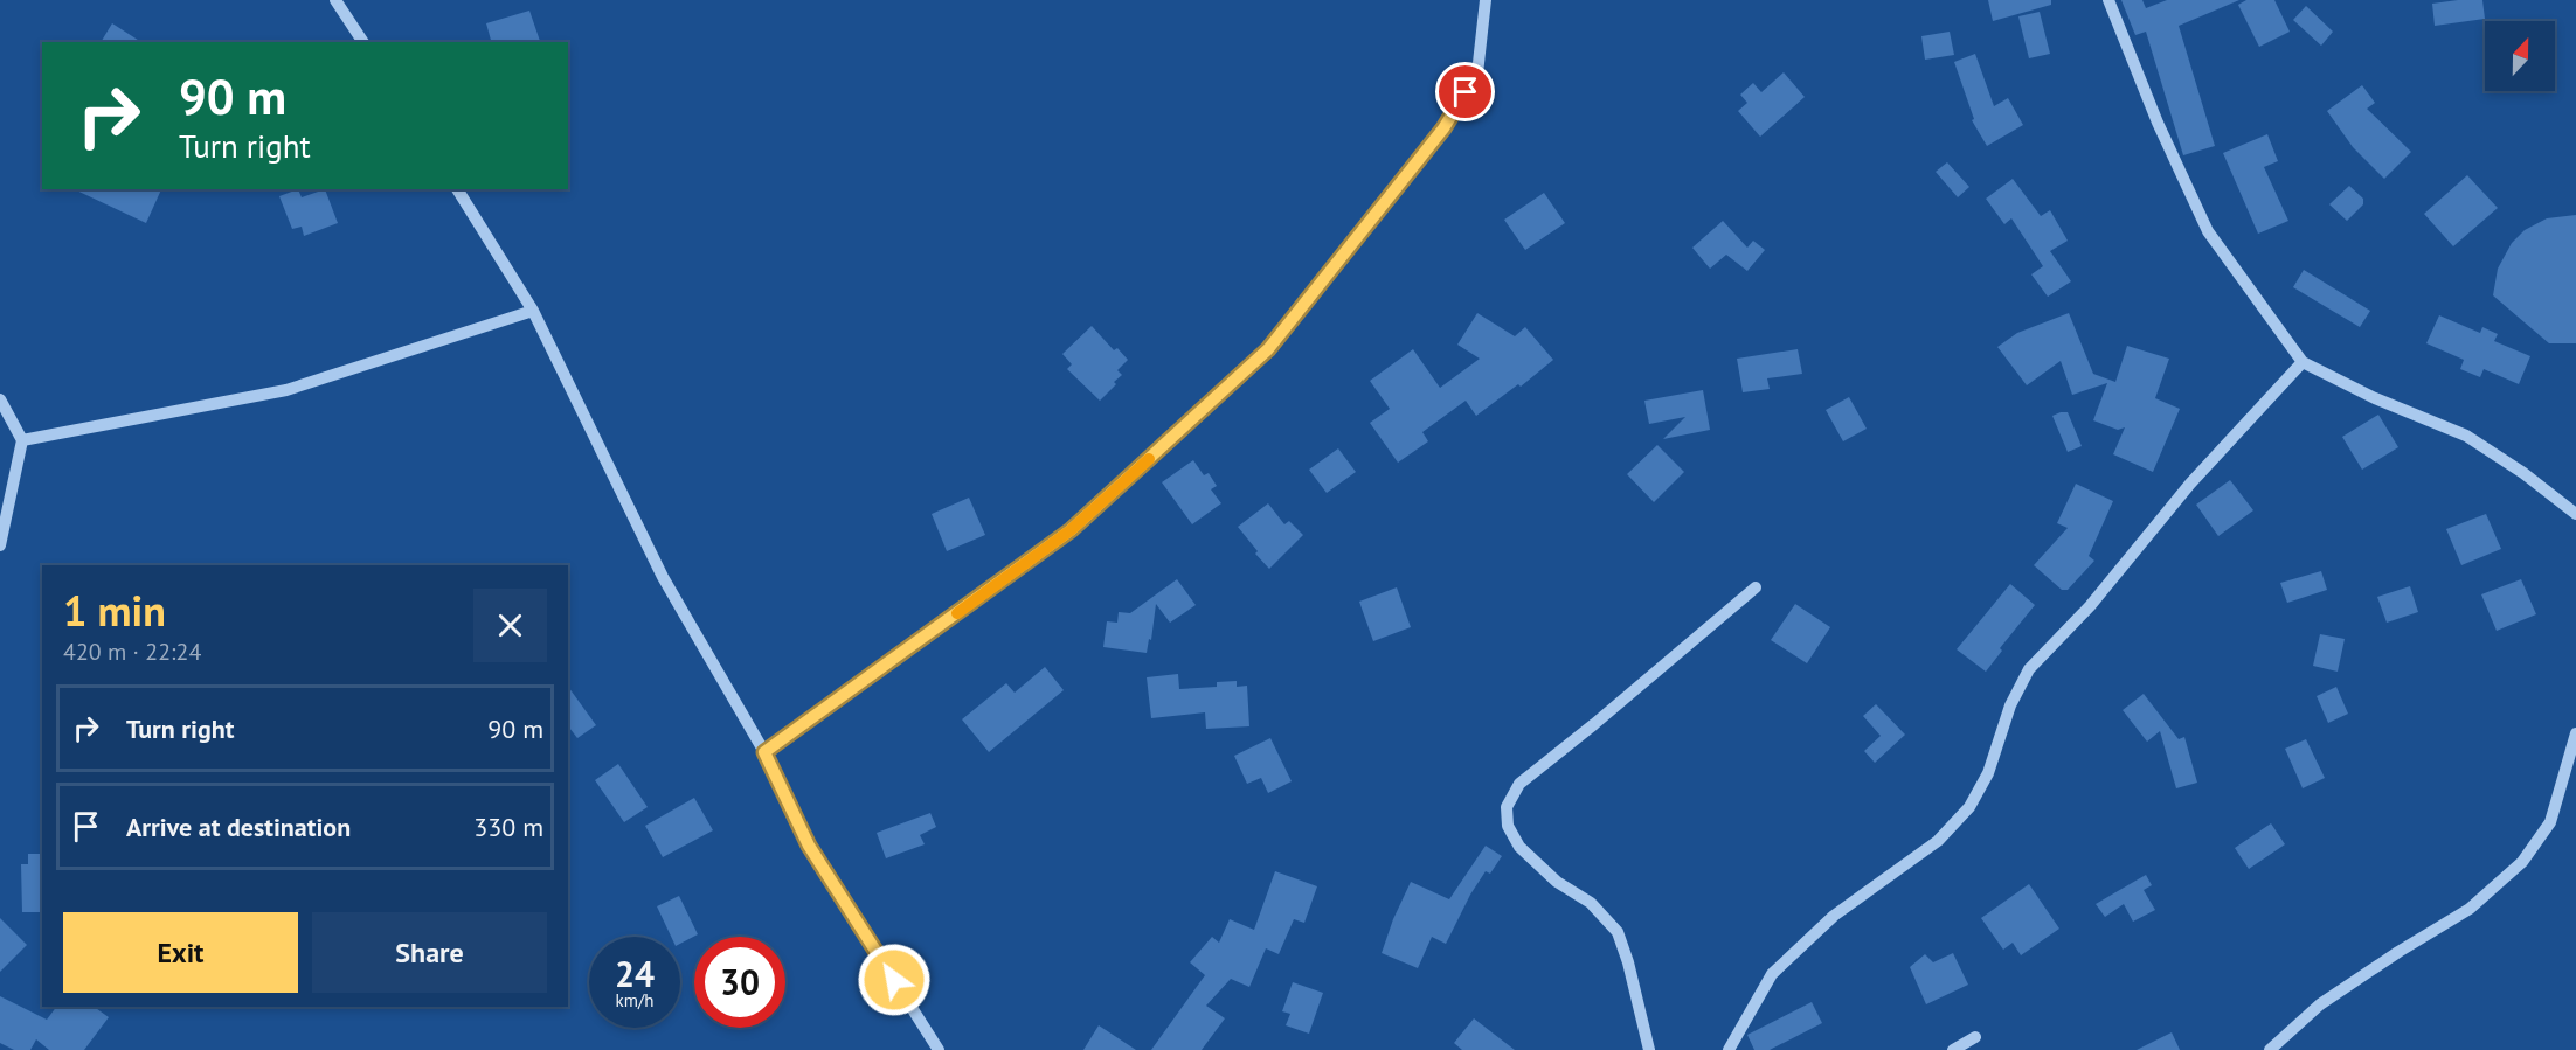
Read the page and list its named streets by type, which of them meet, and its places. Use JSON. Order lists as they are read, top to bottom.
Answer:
{
  "north": "top",
  "page": {
    "turn": ["90 m", "Turn right"],
    "heading": ["1 min", "420 m · 22:24"],
    "list": [
      {
        "name": "Turn right",
        "value": "90 m"
      },
      {
        "name": "Arrive at destination",
        "value": "330 m"
      }
    ],
    "buttons": ["Exit", "Share"],
    "speed": "24 km/h",
    "limit": "30"
  }
}
